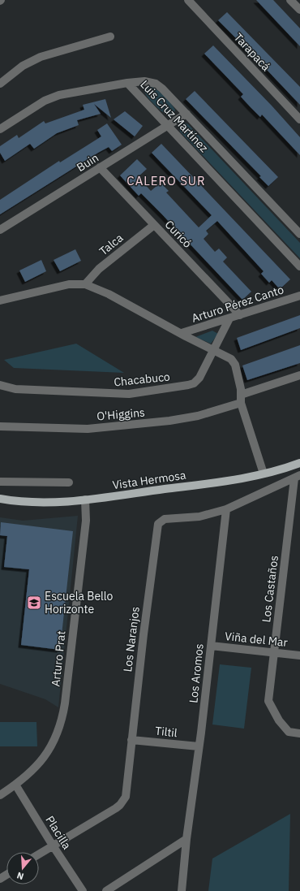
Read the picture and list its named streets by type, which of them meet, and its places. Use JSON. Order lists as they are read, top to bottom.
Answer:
{
  "streets": {
    "main road": ["Vista Hermosa"],
    "street": [
      "Tarapacá",
      "Luis Cruz Martínez",
      "Buin",
      "Curicó",
      "Talca",
      "Arturo Pérez Canto",
      "Chacabuco",
      "O'Higgins",
      "Los Castaños",
      "Los Naranjos",
      "Viña del Mar",
      "Arturo Prat",
      "Los Aromos",
      "Tiltil",
      "Placilla"
    ]
  },
  "crossings": [
    ["Luis Cruz Martínez", "Buin"],
    ["Buin", "Curicó"],
    ["Curicó", "Talca"],
    ["Curicó", "Arturo Pérez Canto"],
    ["Talca", "Arturo Pérez Canto"],
    ["Arturo Pérez Canto", "Chacabuco"],
    ["Arturo Pérez Canto", "O'Higgins"],
    ["Arturo Pérez Canto", "Vista Hermosa"],
    ["Vista Hermosa", "Arturo Prat"],
    ["Los Castaños", "Los Naranjos"],
    ["Los Castaños", "Viña del Mar"],
    ["Los Naranjos", "Los Aromos"],
    ["Los Naranjos", "Tiltil"],
    ["Los Naranjos", "Placilla"],
    ["Viña del Mar", "Los Aromos"],
    ["Arturo Prat", "Placilla"],
    ["Los Aromos", "Tiltil"]
  ],
  "districts": ["CALERO SUR"],
  "places": {
    "school or university": ["Escuela Bello Horizonte"]
  },
  "north": "bottom"
}
